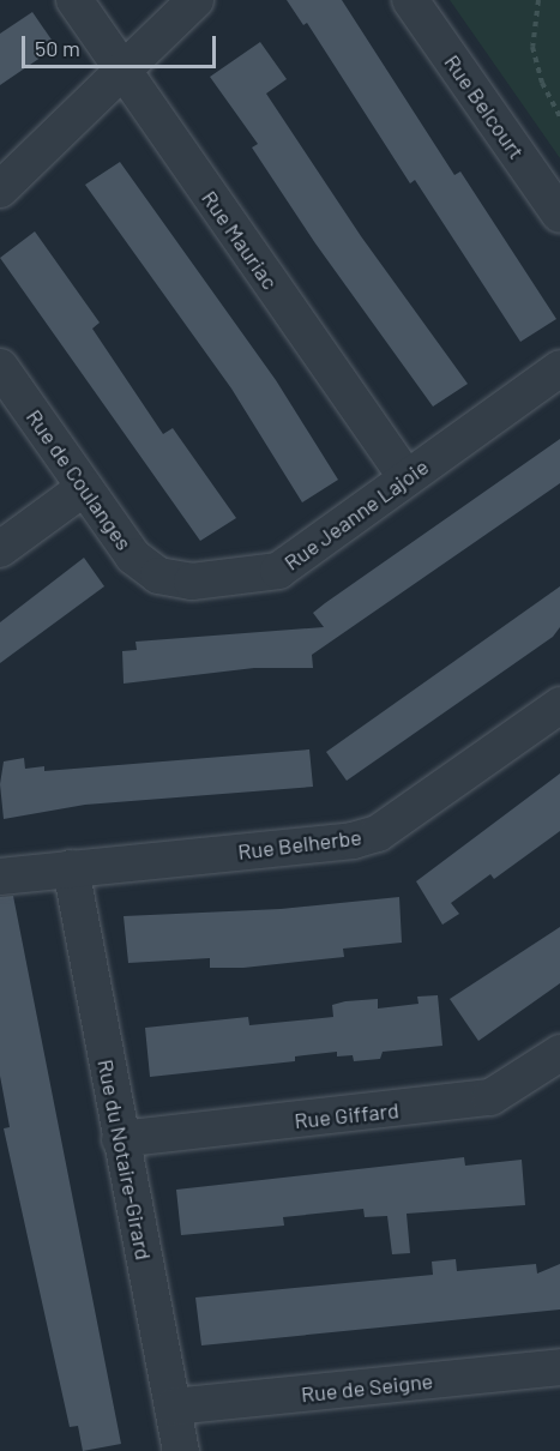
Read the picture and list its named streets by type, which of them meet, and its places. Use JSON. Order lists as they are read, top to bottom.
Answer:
{
  "streets": {
    "street": [
      "Rue Belcourt",
      "Rue Mauriac",
      "Rue de Coulanges",
      "Rue Jeanne Lajoie",
      "Rue Belherbe",
      "Rue Giffard",
      "Rue du Notaire-Girard",
      "Rue de Seigne"
    ]
  },
  "crossings": [
    ["Rue Mauriac", "Rue Jeanne Lajoie"],
    ["Rue de Coulanges", "Rue Jeanne Lajoie"],
    ["Rue Belherbe", "Rue du Notaire-Girard"],
    ["Rue Giffard", "Rue du Notaire-Girard"],
    ["Rue du Notaire-Girard", "Rue de Seigne"]
  ],
  "scale_bar": "50 m"
}
